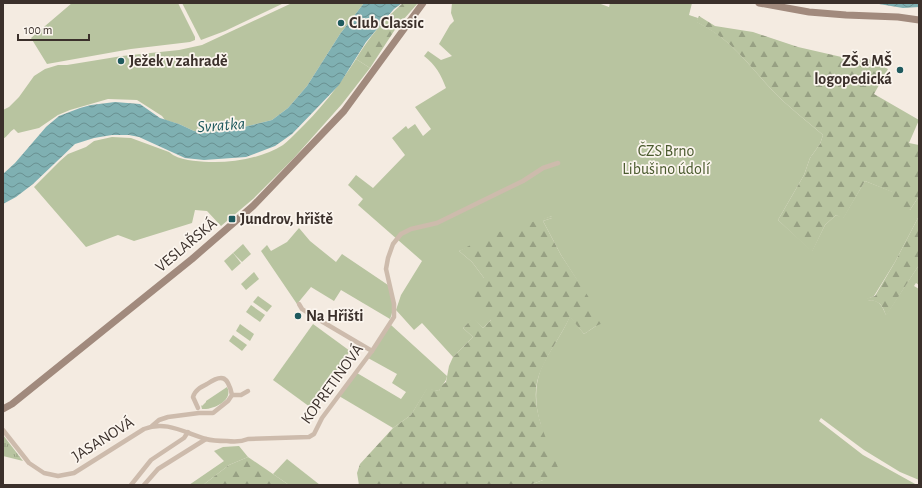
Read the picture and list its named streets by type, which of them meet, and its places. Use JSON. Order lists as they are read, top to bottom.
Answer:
{
  "streets": {
    "street": ["VESLAŘSKÁ", "KOPRETINOVÁ", "JASANOVÁ"]
  },
  "crossings": [
    ["KOPRETINOVÁ", "JASANOVÁ"]
  ],
  "water": ["Svratka"],
  "parks": ["ČZS Brno Libušino údolí"],
  "places": {
    "other": [
      "Club Classic",
      "Ježek v zahradě",
      "ZŠ a MŠ logopedická",
      "Na Hřišti"
    ],
    "transit": ["Jundrov, hřiště"]
  },
  "scale_bar": "100 m"
}
